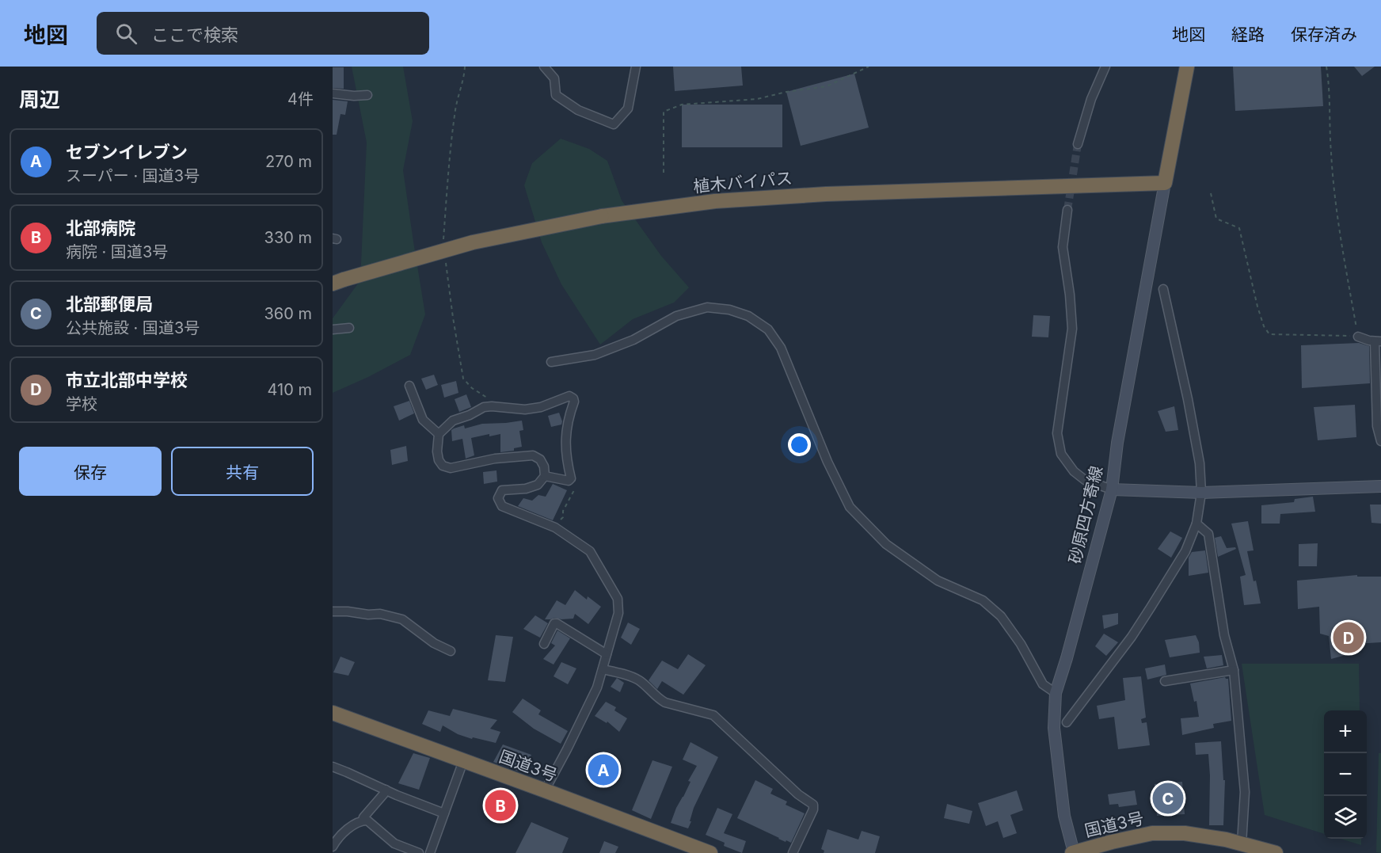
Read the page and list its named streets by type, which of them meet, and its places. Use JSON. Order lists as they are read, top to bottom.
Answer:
{
  "streets": {
    "highway": ["植木バイパス", "国道3号"],
    "main road": ["砂原四方寄線"]
  },
  "crossings": [
    ["植木バイパス", "砂原四方寄線"],
    ["砂原四方寄線", "国道3号"]
  ],
  "page": {
    "header": "地図",
    "search": "ここで検索",
    "nav": ["地図", "経路", "保存済み"],
    "heading": ["周辺", "4件"],
    "list": [
      {
        "mark": "A",
        "name": "セブンイレブン",
        "note": "スーパー · 国道3号",
        "value": "270 m"
      },
      {
        "mark": "B",
        "name": "北部病院",
        "note": "病院 · 国道3号",
        "value": "330 m"
      },
      {
        "mark": "C",
        "name": "北部郵便局",
        "note": "公共施設 · 国道3号",
        "value": "360 m"
      },
      {
        "mark": "D",
        "name": "市立北部中学校",
        "note": "学校",
        "value": "410 m"
      }
    ],
    "buttons": ["保存", "共有"],
    "pins": [
      "D",
      "A",
      "C",
      "B"
    ],
    "map_buttons": ["+", "−"]
  }
}
